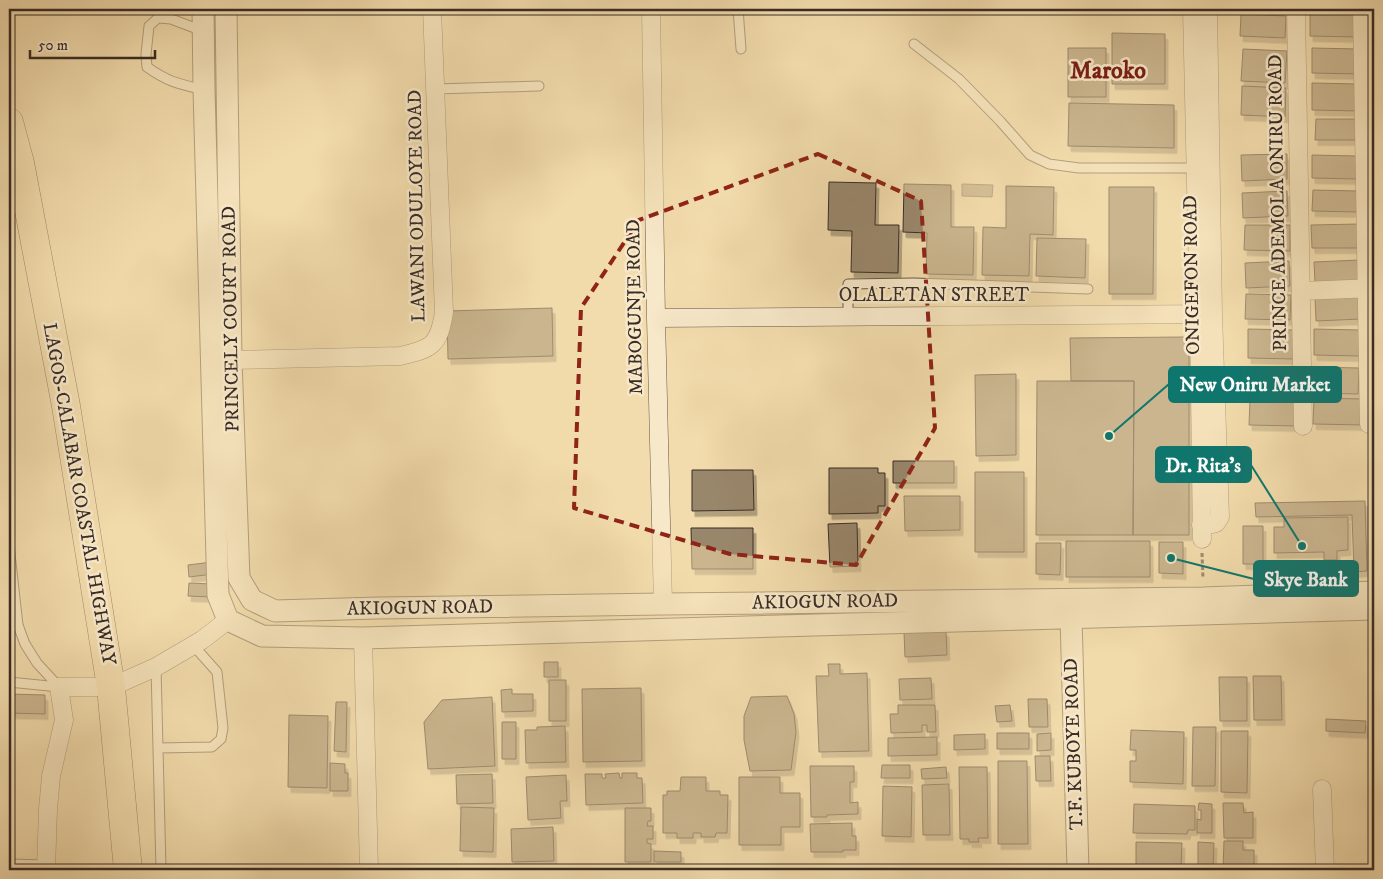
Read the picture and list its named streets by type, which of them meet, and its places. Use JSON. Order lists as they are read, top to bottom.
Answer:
{
  "streets": {
    "highway": ["LAGOS-CALABAR COASTAL HIGHWAY"],
    "street": [
      "PRINCE ADEMOLA ONIRU ROAD",
      "LAWANI ODULOYE ROAD",
      "ONIGEFON ROAD",
      "OLALETAN STREET",
      "MABOGUNJE ROAD",
      "PRINCELY COURT ROAD",
      "AKIOGUN ROAD",
      "T.F. KUBOYE ROAD"
    ]
  },
  "crossings": [
    ["LAWANI ODULOYE ROAD", "PRINCELY COURT ROAD"],
    ["ONIGEFON ROAD", "OLALETAN STREET"],
    ["OLALETAN STREET", "MABOGUNJE ROAD"],
    ["MABOGUNJE ROAD", "AKIOGUN ROAD"],
    ["PRINCELY COURT ROAD", "AKIOGUN ROAD"]
  ],
  "districts": ["Maroko"],
  "places": ["New Oniru Market", "Dr. Rita's", "Skye Bank"],
  "scale_bar": "50 m"
}
